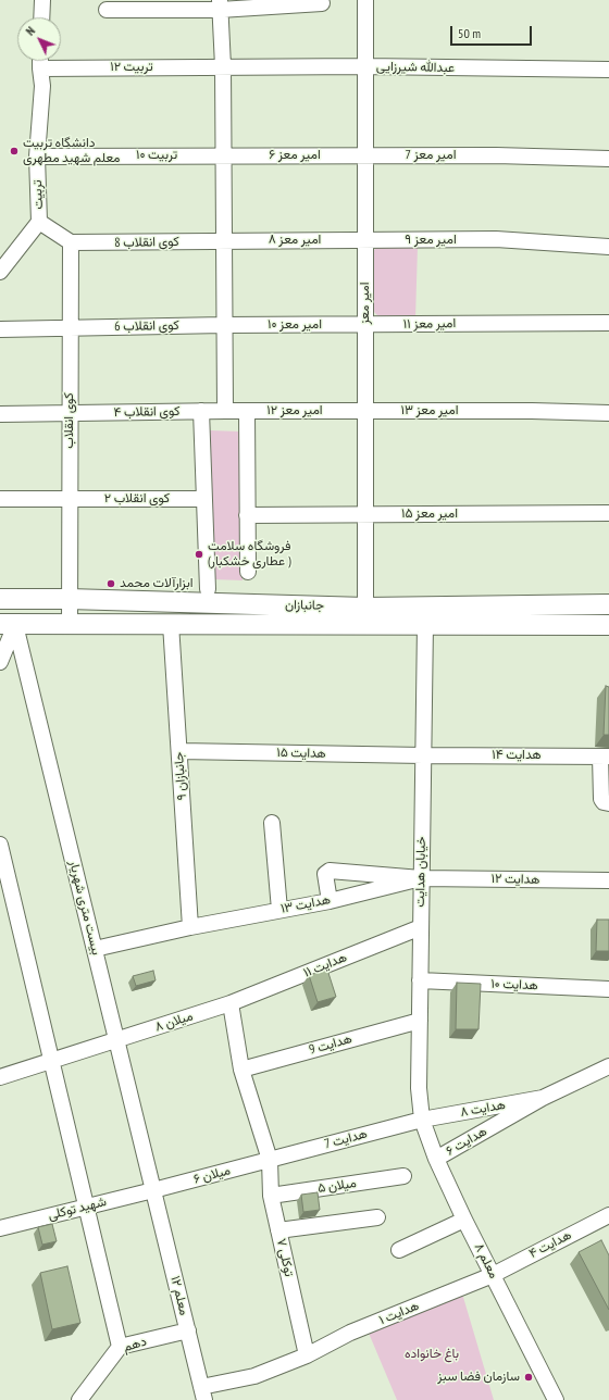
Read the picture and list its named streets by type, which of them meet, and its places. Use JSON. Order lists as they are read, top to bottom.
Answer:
{
  "streets": {
    "main road": ["جانبازان"],
    "street": [
      "تربیت ۱۲",
      "عبدالله شیرزایی",
      "تربیت ۱۰",
      "امیر معز ۶",
      "امیر معز 7",
      "تربیت",
      "امیر معز ۸",
      "امیر معز ۹",
      "کوی انقلاب 8",
      "امیر معز",
      "امیر معز ۱۱",
      "امیر معز ۱۰",
      "کوی انقلاب 6",
      "امیر معز ۱۲",
      "امیر معز ۱۳",
      "کوی انقلاب ۴",
      "کوی انقلاب",
      "کوی انقلاب ۲",
      "امیر معز ۱۵",
      "هدایت ۱۵",
      "هدایت ۱۴",
      "جانبازان ۹",
      "خیابان هدایت",
      "هدایت ۱۲",
      "هدایت ۱۳",
      "بیست متری شهریار",
      "هدایت ۱۱",
      "هدایت ۱۰",
      "میلان ۸",
      "هدایت 9",
      "هدایت ۸",
      "هدایت 7",
      "هدایت ۶",
      "میلان ۶",
      "میلان ۵",
      "شهید توکلی",
      "هدایت ۴",
      "توکلی ۷",
      "معلم ۸",
      "معلم ۱۲",
      "هدایت ۱",
      "دهم"
    ]
  },
  "crossings": [
    ["تربیت ۱۲", "عبدالله شیرزایی"],
    ["تربیت ۱۲", "تربیت"],
    ["عبدالله شیرزایی", "امیر معز"],
    ["تربیت ۱۰", "امیر معز ۶"],
    ["تربیت ۱۰", "تربیت"],
    ["امیر معز ۶", "امیر معز 7"],
    ["امیر معز ۶", "امیر معز"],
    ["امیر معز 7", "امیر معز"],
    ["امیر معز ۸", "امیر معز ۹"],
    ["امیر معز ۸", "کوی انقلاب 8"],
    ["امیر معز ۸", "امیر معز"],
    ["امیر معز ۹", "امیر معز"],
    ["کوی انقلاب 8", "کوی انقلاب"],
    ["امیر معز", "امیر معز ۱۱"],
    ["امیر معز", "امیر معز ۱۰"],
    ["امیر معز", "امیر معز ۱۲"],
    ["امیر معز", "امیر معز ۱۳"],
    ["امیر معز", "امیر معز ۱۵"],
    ["امیر معز", "جانبازان"],
    ["امیر معز ۱۱", "امیر معز ۱۰"],
    ["امیر معز ۱۰", "کوی انقلاب 6"],
    ["کوی انقلاب 6", "کوی انقلاب"],
    ["امیر معز ۱۲", "امیر معز ۱۳"],
    ["امیر معز ۱۲", "کوی انقلاب ۴"],
    ["کوی انقلاب ۴", "کوی انقلاب"],
    ["کوی انقلاب", "کوی انقلاب ۲"],
    ["کوی انقلاب", "جانبازان"],
    ["جانبازان", "جانبازان ۹"],
    ["جانبازان", "خیابان هدایت"],
    ["جانبازان", "بیست متری شهریار"],
    ["هدایت ۱۵", "هدایت ۱۴"],
    ["هدایت ۱۵", "جانبازان ۹"],
    ["هدایت ۱۵", "خیابان هدایت"],
    ["هدایت ۱۴", "خیابان هدایت"],
    ["جانبازان ۹", "هدایت ۱۳"],
    ["خیابان هدایت", "هدایت ۱۲"],
    ["خیابان هدایت", "هدایت ۱۳"],
    ["خیابان هدایت", "هدایت ۱۱"],
    ["خیابان هدایت", "هدایت ۱۰"],
    ["خیابان هدایت", "هدایت 9"],
    ["خیابان هدایت", "هدایت ۸"],
    ["خیابان هدایت", "هدایت 7"],
    ["خیابان هدایت", "معلم ۸"],
    ["هدایت ۱۲", "هدایت ۱۳"],
    ["هدایت ۱۳", "بیست متری شهریار"],
    ["بیست متری شهریار", "میلان ۸"],
    ["بیست متری شهریار", "میلان ۶"],
    ["بیست متری شهریار", "شهید توکلی"],
    ["بیست متری شهریار", "معلم ۱۲"],
    ["هدایت ۱۱", "میلان ۸"],
    ["هدایت ۱۱", "توکلی ۷"],
    ["میلان ۸", "توکلی ۷"],
    ["هدایت 9", "توکلی ۷"],
    ["هدایت ۸", "هدایت 7"],
    ["هدایت ۸", "هدایت ۶"],
    ["هدایت ۸", "معلم ۸"],
    ["هدایت 7", "میلان ۶"],
    ["هدایت 7", "توکلی ۷"],
    ["هدایت 7", "معلم ۸"],
    ["هدایت ۶", "معلم ۸"],
    ["میلان ۶", "شهید توکلی"],
    ["میلان ۶", "توکلی ۷"],
    ["میلان ۶", "معلم ۱۲"],
    ["میلان ۵", "توکلی ۷"],
    ["شهید توکلی", "معلم ۱۲"],
    ["هدایت ۴", "معلم ۸"],
    ["هدایت ۴", "هدایت ۱"],
    ["توکلی ۷", "هدایت ۱"],
    ["معلم ۸", "هدایت ۱"],
    ["معلم ۱۲", "هدایت ۱"],
    ["معلم ۱۲", "دهم"]
  ],
  "parks": ["باغ خانواده"],
  "places": [
    "دانشگاه تربیت معلم شهید مطهری",
    "فروشگاه سلامت (عطاری خشکبار )",
    "ابزارآلات محمد",
    "سازمان فضا سبز"
  ],
  "scale_bar": "50 m",
  "north": "top left"
}
